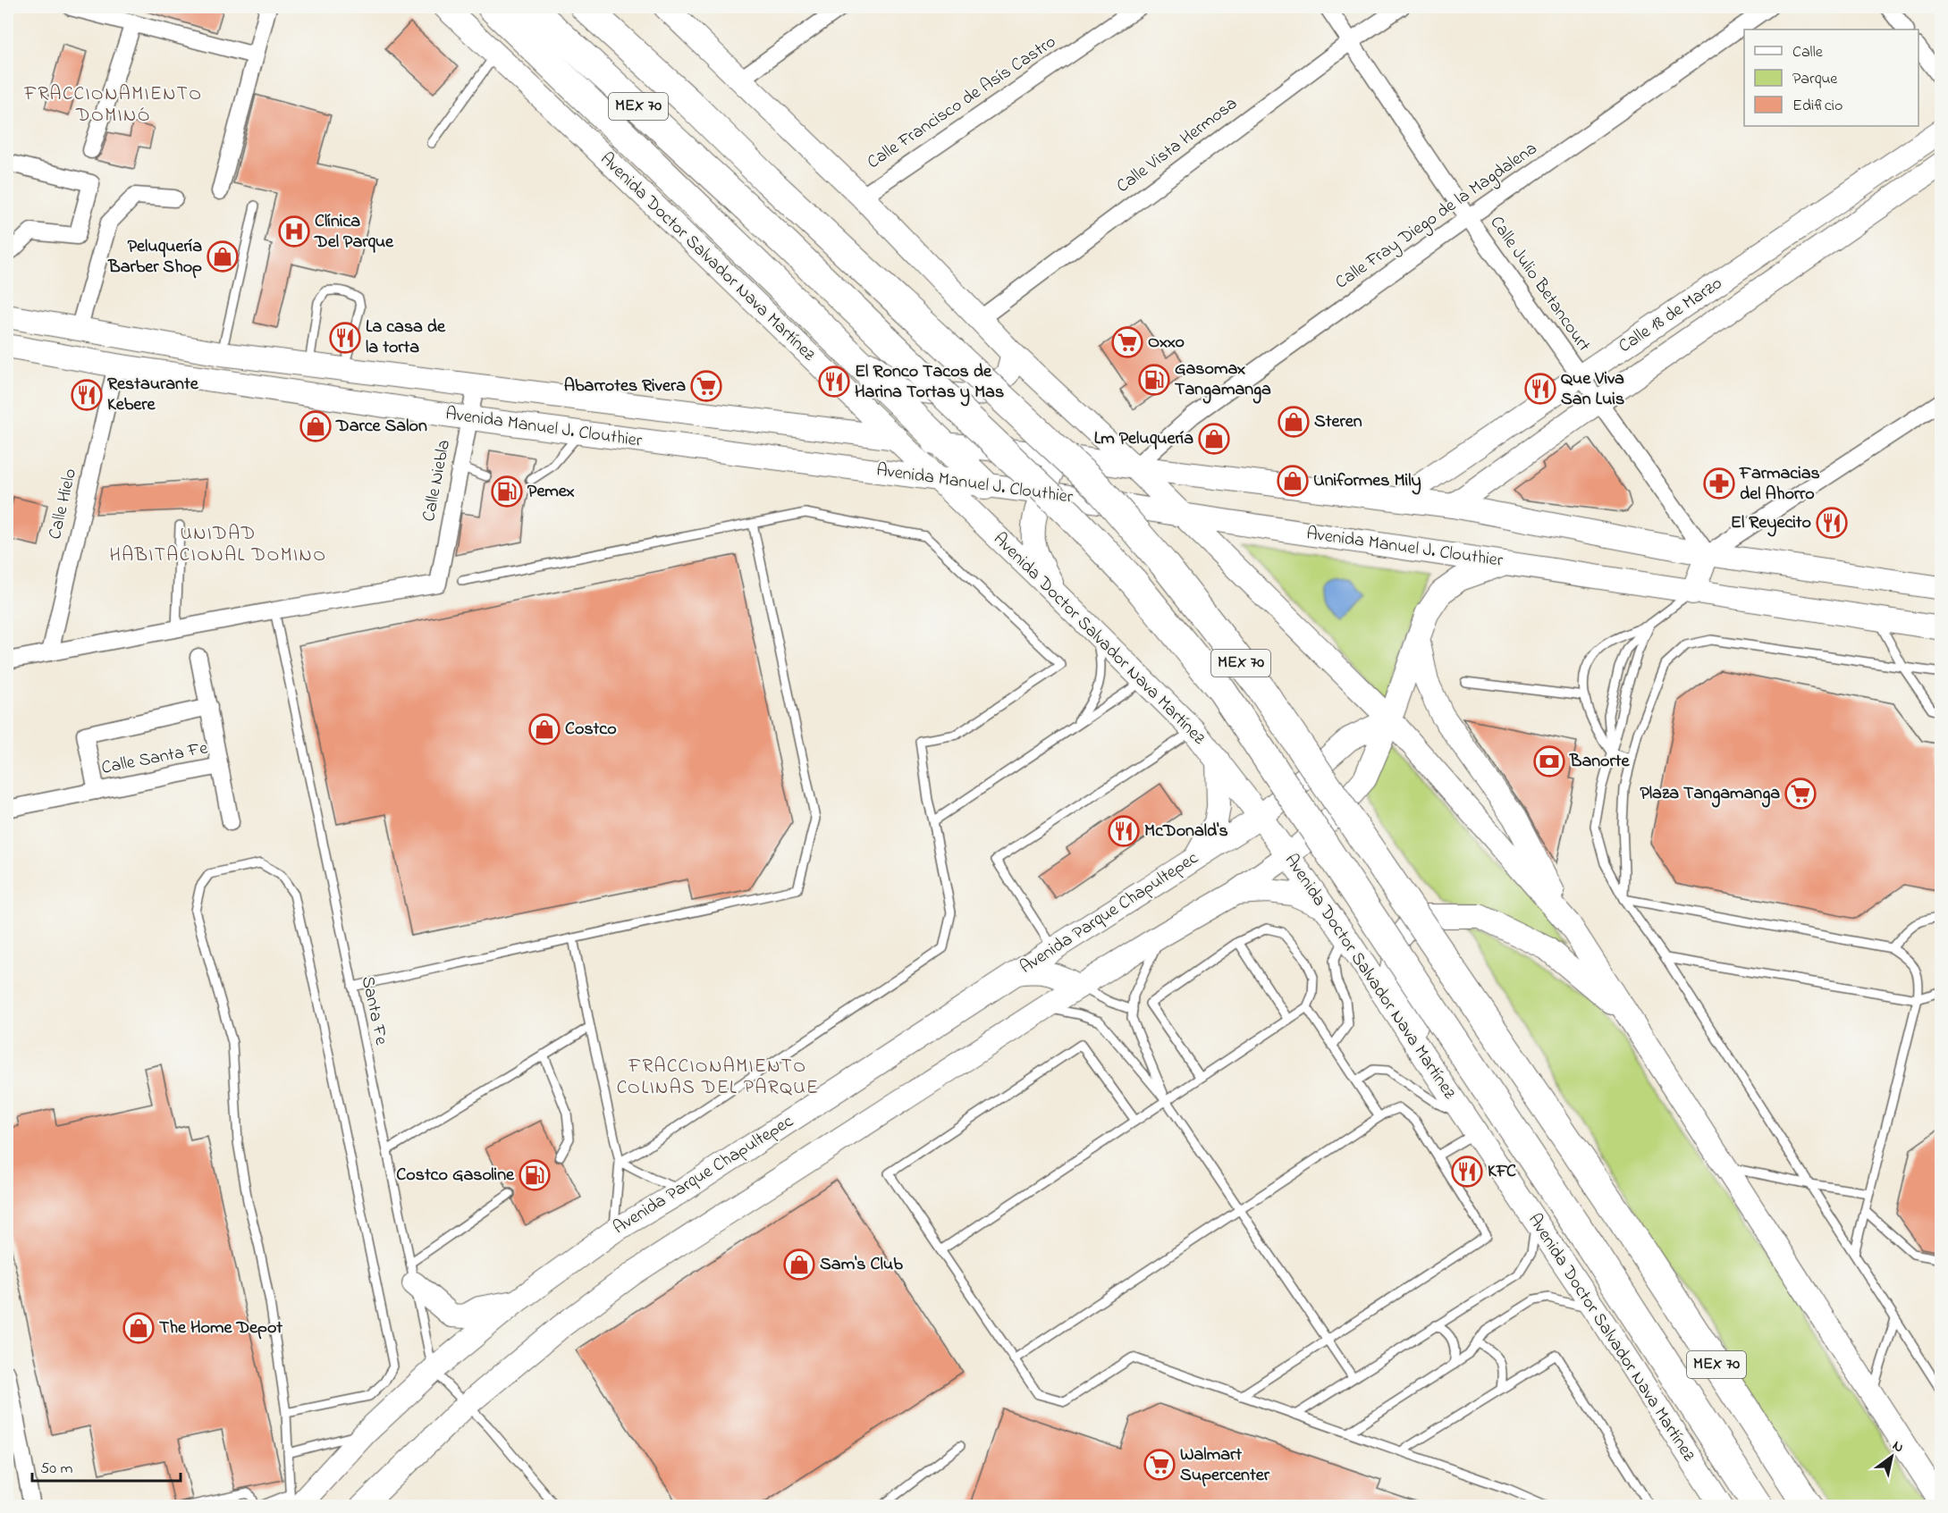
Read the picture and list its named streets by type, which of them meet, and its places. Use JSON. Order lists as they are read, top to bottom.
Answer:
{
  "streets": {
    "highway": ["MEX 70", "Avenida Doctor Salvador Nava Martínez"],
    "main road": ["Calle 18 de Marzo", "Avenida Manuel J. Clouthier", "Avenida Parque Chapultepec"],
    "street": [
      "Calle Francisco de Asís Castro",
      "Calle Vista Hermosa",
      "Calle Fray Diego de la Magdalena",
      "Calle Julio Betancourt",
      "Calle Niebla",
      "Calle Hielo",
      "Calle Santa Fe"
    ],
    "lane": ["Santa Fe"]
  },
  "crossings": [
    ["Calle Vista Hermosa", "Calle Julio Betancourt"],
    ["Calle Fray Diego de la Magdalena", "Calle Julio Betancourt"],
    ["Calle Fray Diego de la Magdalena", "Avenida Manuel J. Clouthier"],
    ["Avenida Doctor Salvador Nava Martínez", "Avenida Manuel J. Clouthier"],
    ["Avenida Doctor Salvador Nava Martínez", "Avenida Parque Chapultepec"],
    ["Calle Julio Betancourt", "Calle 18 de Marzo"],
    ["Calle Julio Betancourt", "Avenida Manuel J. Clouthier"],
    ["Calle 18 de Marzo", "Avenida Manuel J. Clouthier"],
    ["Avenida Manuel J. Clouthier", "Calle Niebla"],
    ["Avenida Manuel J. Clouthier", "Calle Hielo"],
    ["Calle Niebla", "Santa Fe"],
    ["Avenida Parque Chapultepec", "Santa Fe"]
  ],
  "districts": ["FRACCIONAMIENTO DOMINÓ", "UNIDAD HABITACIONAL DOMINO", "FRACCIONAMIENTO COLINAS DEL PARQUE"],
  "places": {
    "hospital": ["Clínica Del Parque"],
    "shop": [
      "Peluquería Barber Shop",
      "Steren",
      "Darce Salon",
      "Lm Peluquería",
      "Uniformes Mily",
      "Costco",
      "Sam's Club",
      "The Home Depot"
    ],
    "restaurant": [
      "La casa de la torta",
      "El Ronco Tacos de Harina Tortas y Mas",
      "Que Viva San Luis",
      "Restaurante Kebere",
      "El Reyecito",
      "McDonald's",
      "KFC"
    ],
    "supermarket": [
      "Oxxo",
      "Abarrotes Rivera",
      "Plaza Tangamanga",
      "Walmart Supercenter"
    ],
    "fuel station": ["Gasomax Tangamanga", "Pemex", "Costco Gasoline"],
    "pharmacy": ["Farmacias del Ahorro"],
    "bank": ["Banorte"]
  },
  "legend": ["Calle", "Parque", "Edificio"],
  "scale_bar": "50 m",
  "north": "top right"
}
